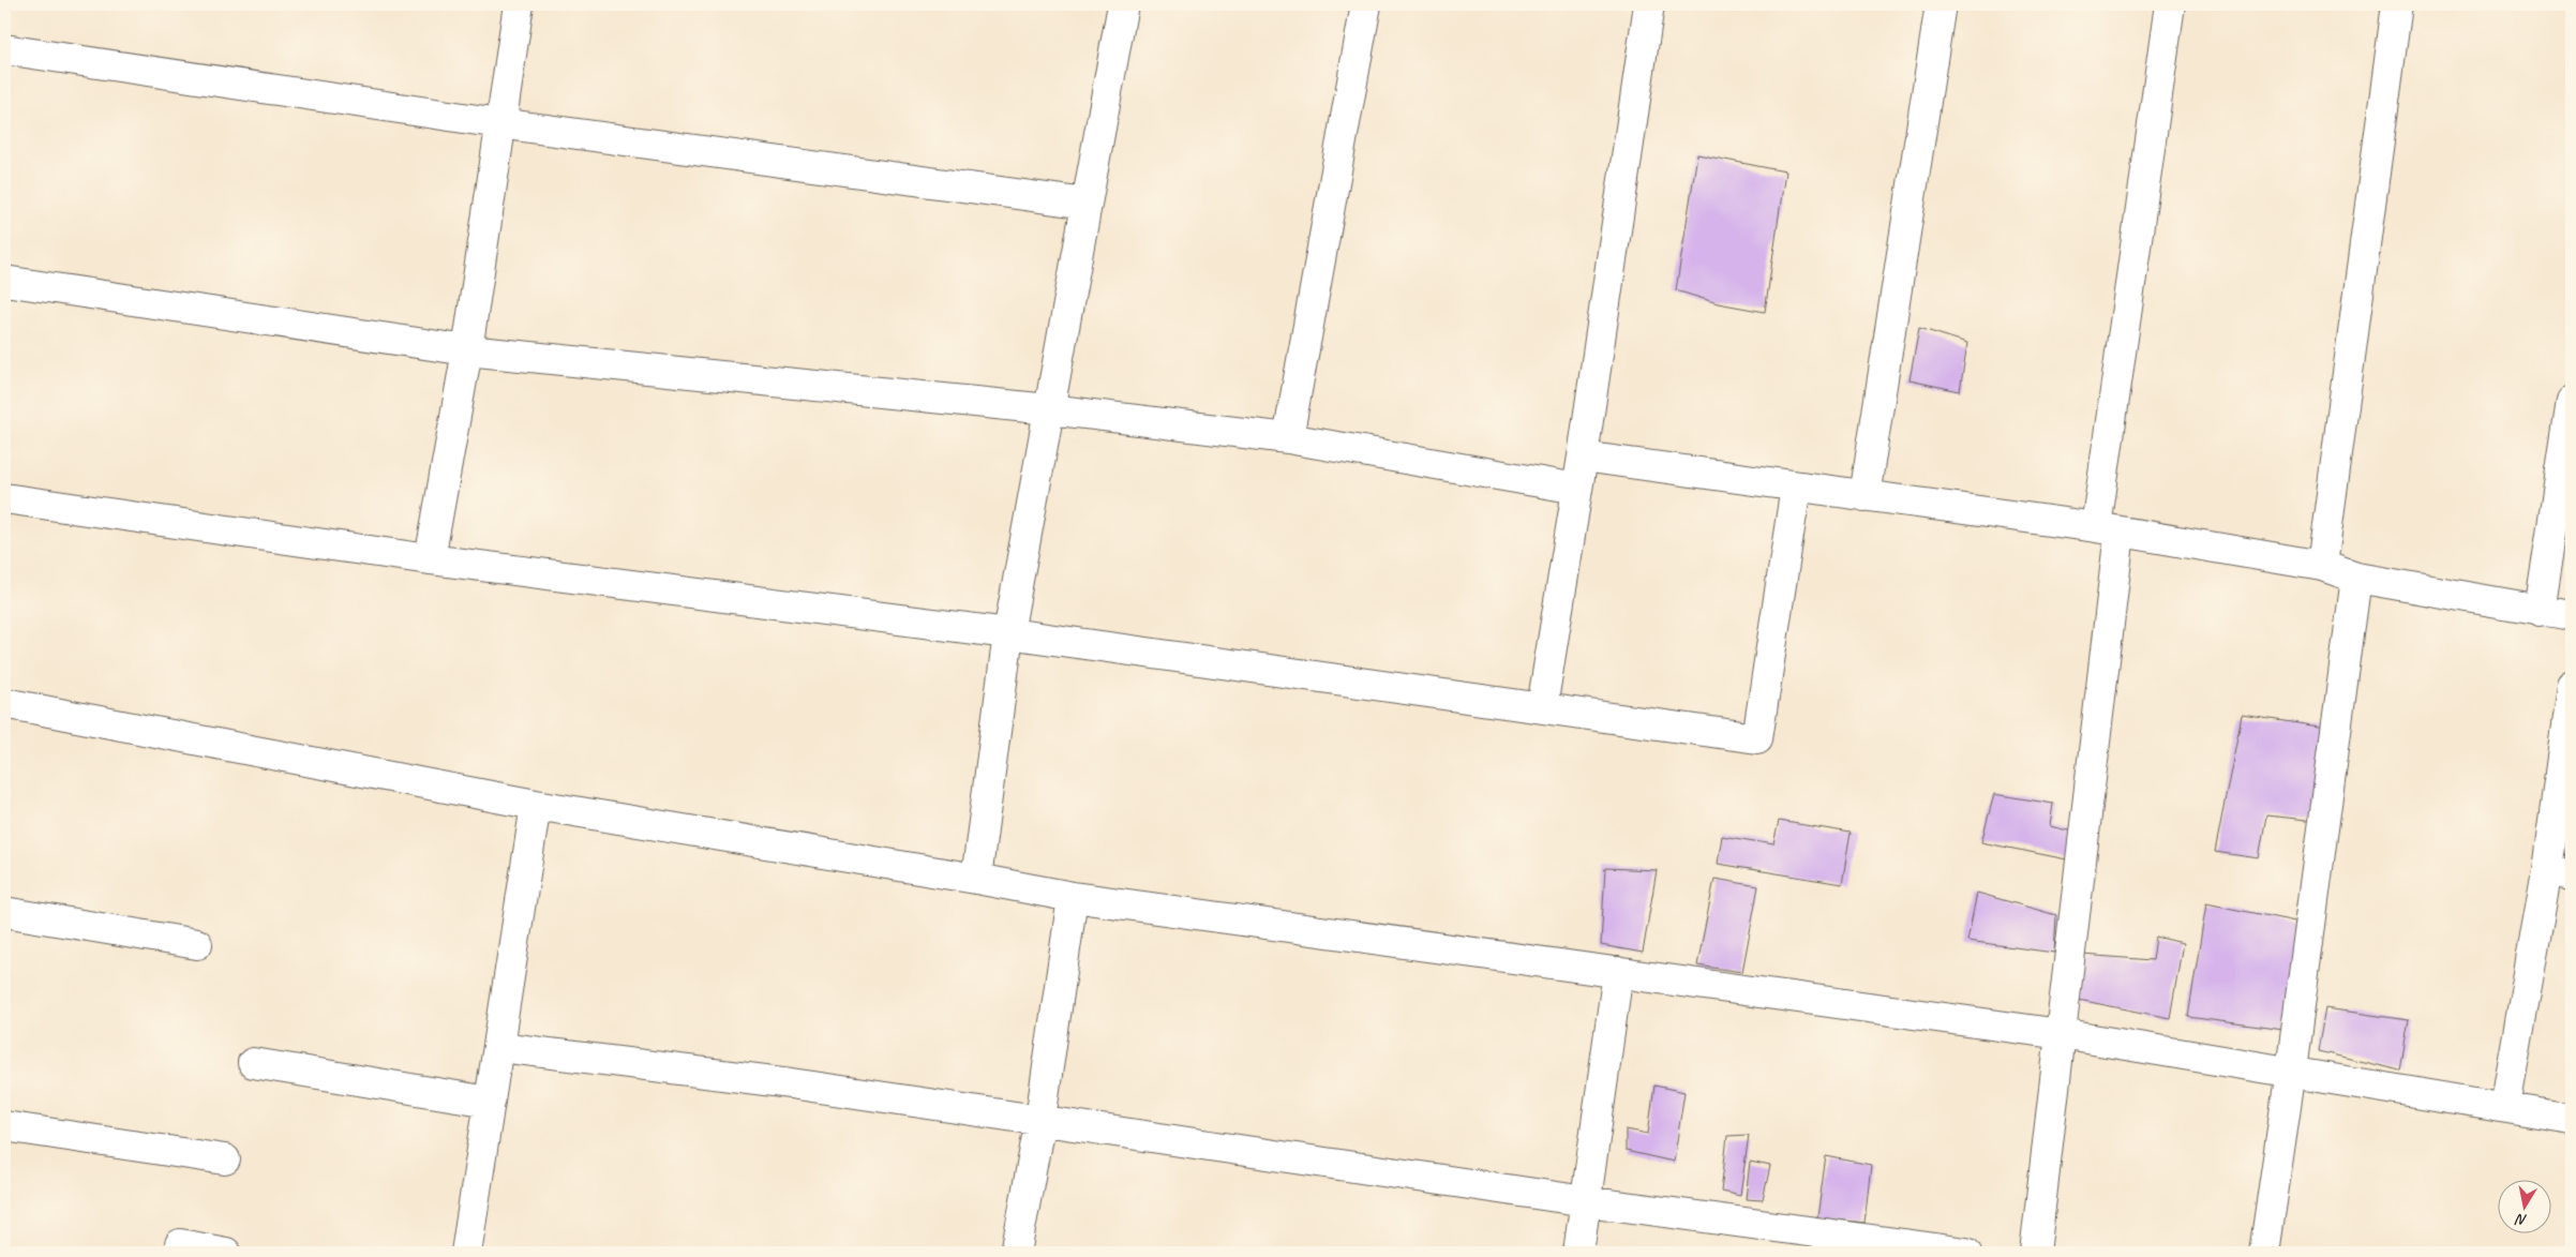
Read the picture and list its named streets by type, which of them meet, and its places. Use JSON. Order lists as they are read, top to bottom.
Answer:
{
  "north": "bottom"
}
